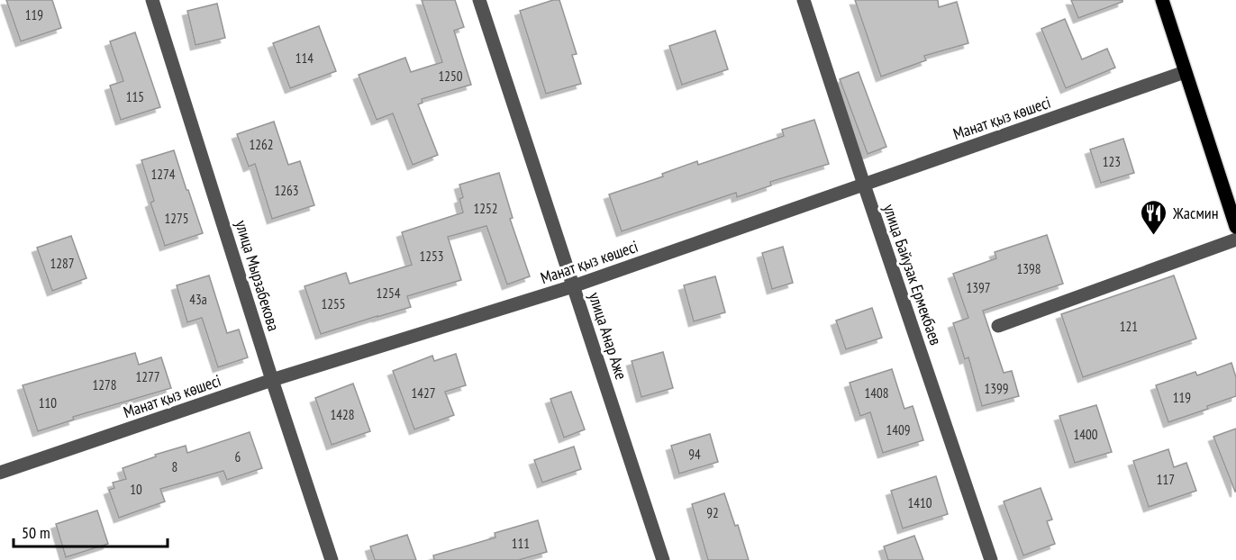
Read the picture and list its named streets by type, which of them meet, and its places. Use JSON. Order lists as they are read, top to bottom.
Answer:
{
  "streets": {
    "street": [
      "Манат қыз көшесі",
      "улица Байузак Ермекбаев",
      "улица Мырзабекова",
      "улица Анар Аже"
    ]
  },
  "crossings": [
    ["Манат қыз көшесі", "улица Байузак Ермекбаев"],
    ["Манат қыз көшесі", "улица Мырзабекова"],
    ["Манат қыз көшесі", "улица Анар Аже"]
  ],
  "places": {
    "restaurant": ["Жасмин"]
  },
  "house_numbers": [
    "119",
    "114",
    "1250",
    "115",
    "1262",
    "123",
    "1274",
    "1263",
    "1252",
    "1275",
    "1253",
    "1287",
    "1398",
    "1397",
    "1254",
    "43а",
    "1255",
    "121",
    "1277",
    "1278",
    "1399",
    "1427",
    "1408",
    "119",
    "110",
    "1428",
    "1409",
    "1400",
    "94",
    "6",
    "8",
    "117",
    "10",
    "1410",
    "92",
    "111"
  ],
  "scale_bar": "50 m"
}
